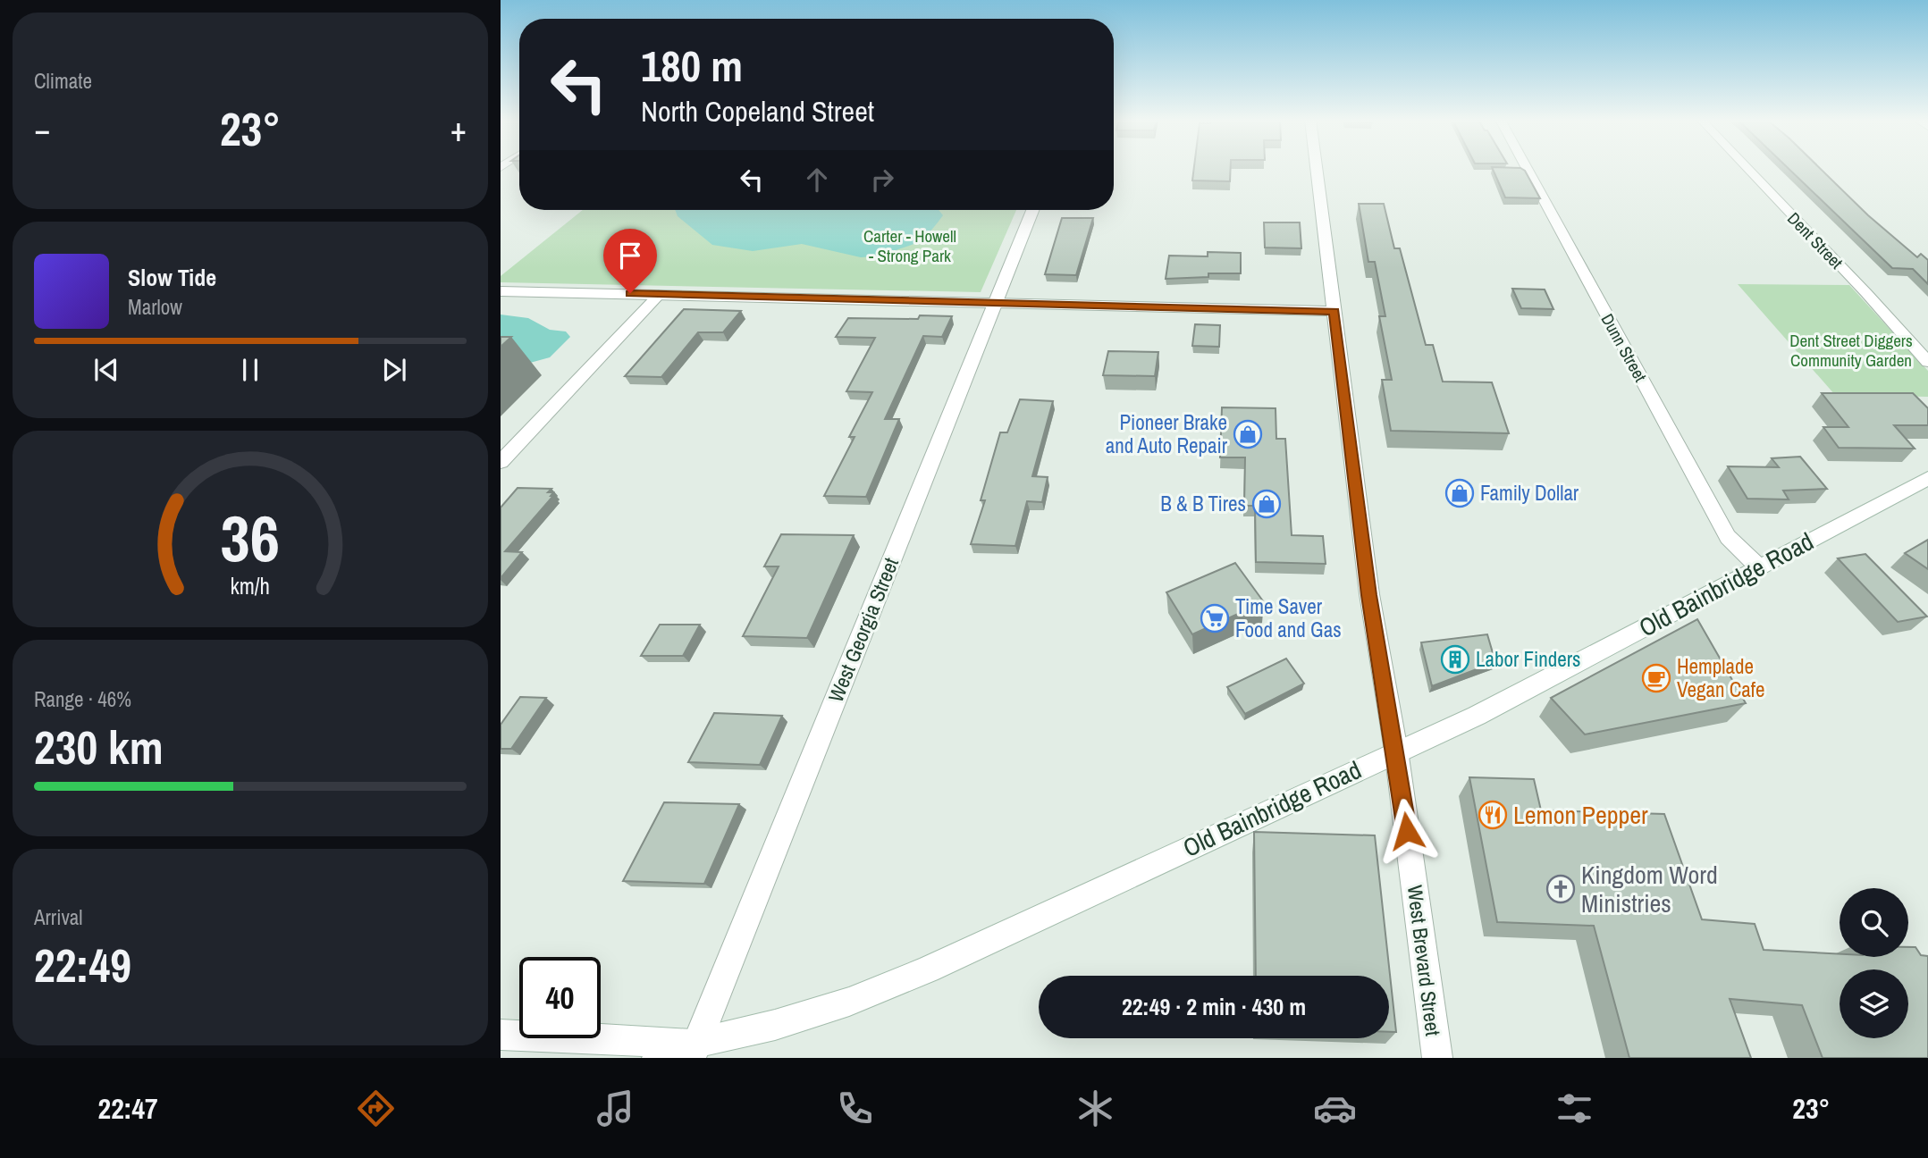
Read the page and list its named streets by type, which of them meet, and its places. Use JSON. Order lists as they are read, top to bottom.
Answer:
{
  "streets": {
    "street": [
      "Dent Street",
      "Dunn Street",
      "Old Bainbridge Road",
      "West Georgia Street",
      "West Brevard Street"
    ]
  },
  "crossings": [
    ["Dunn Street", "Old Bainbridge Road"],
    ["Old Bainbridge Road", "West Georgia Street"],
    ["Old Bainbridge Road", "West Brevard Street"]
  ],
  "parks": ["Carter - Howell - Strong Park", "Dent Street Diggers Community Garden"],
  "places": {
    "shop": ["Pioneer Brake and Auto Repair", "Family Dollar", "B & B Tires"],
    "supermarket": ["Time Saver Food and Gas"],
    "building": ["Labor Finders"],
    "cafe": ["Hemplade Vegan Cafe"],
    "restaurant": ["Lemon Pepper"],
    "church": ["Kingdom Word Ministries"]
  },
  "page": {
    "tile": [
      "Climate",
      ["Range · 46%", "230 km"],
      ["Arrival", "22:49"]
    ],
    "turn": ["180 m", "North Copeland Street"],
    "heat": ["−", "23°", "+"],
    "song": ["Slow Tide", "Marlow"],
    "limit": "40",
    "trip": "22:49 · 2 min · 430 m",
    "tabs": ["22:47", "23°"],
    "gauge": ["36", "km/h"]
  }
}
